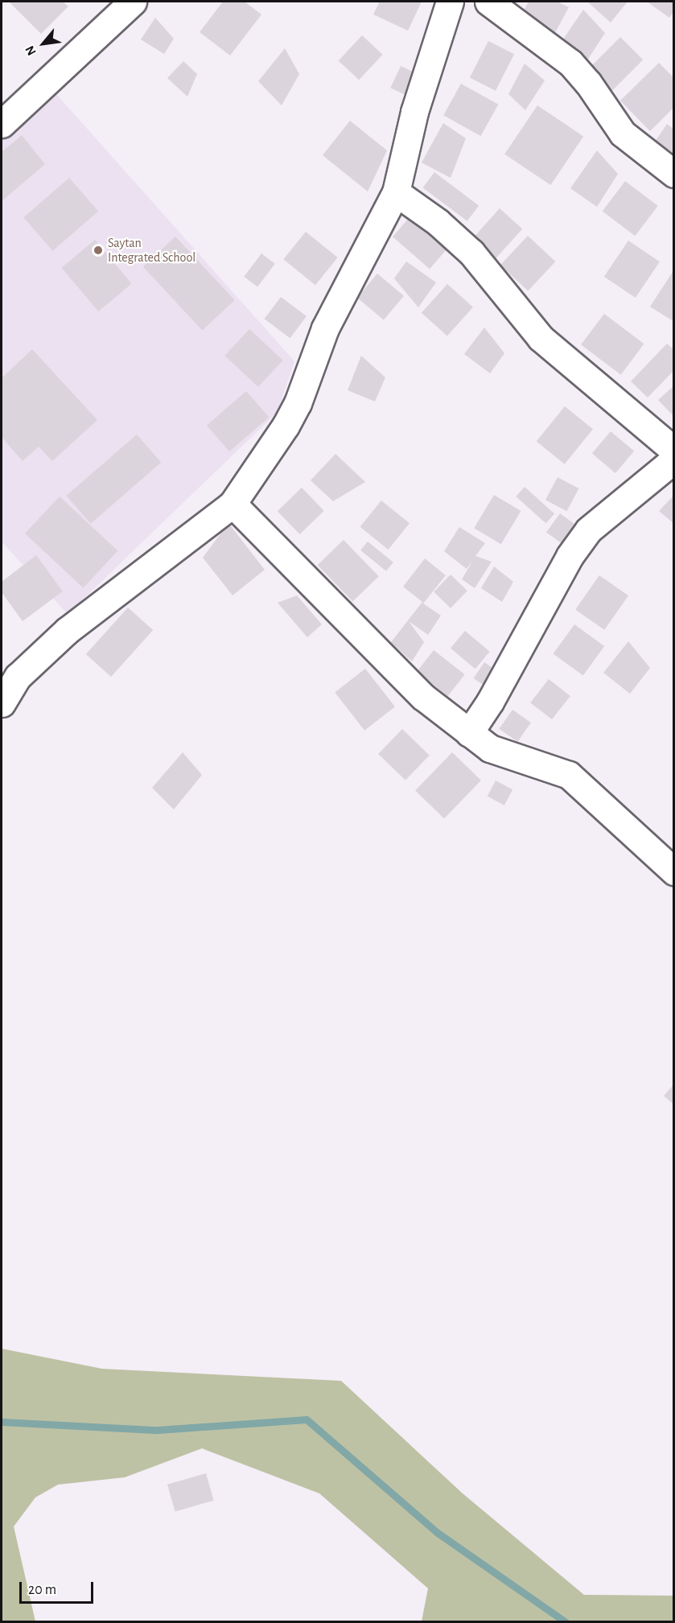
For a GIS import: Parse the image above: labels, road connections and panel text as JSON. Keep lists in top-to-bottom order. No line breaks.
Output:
{"places":["Saytan Integrated School"],"scale_bar":"20 m","north":"bottom left"}
